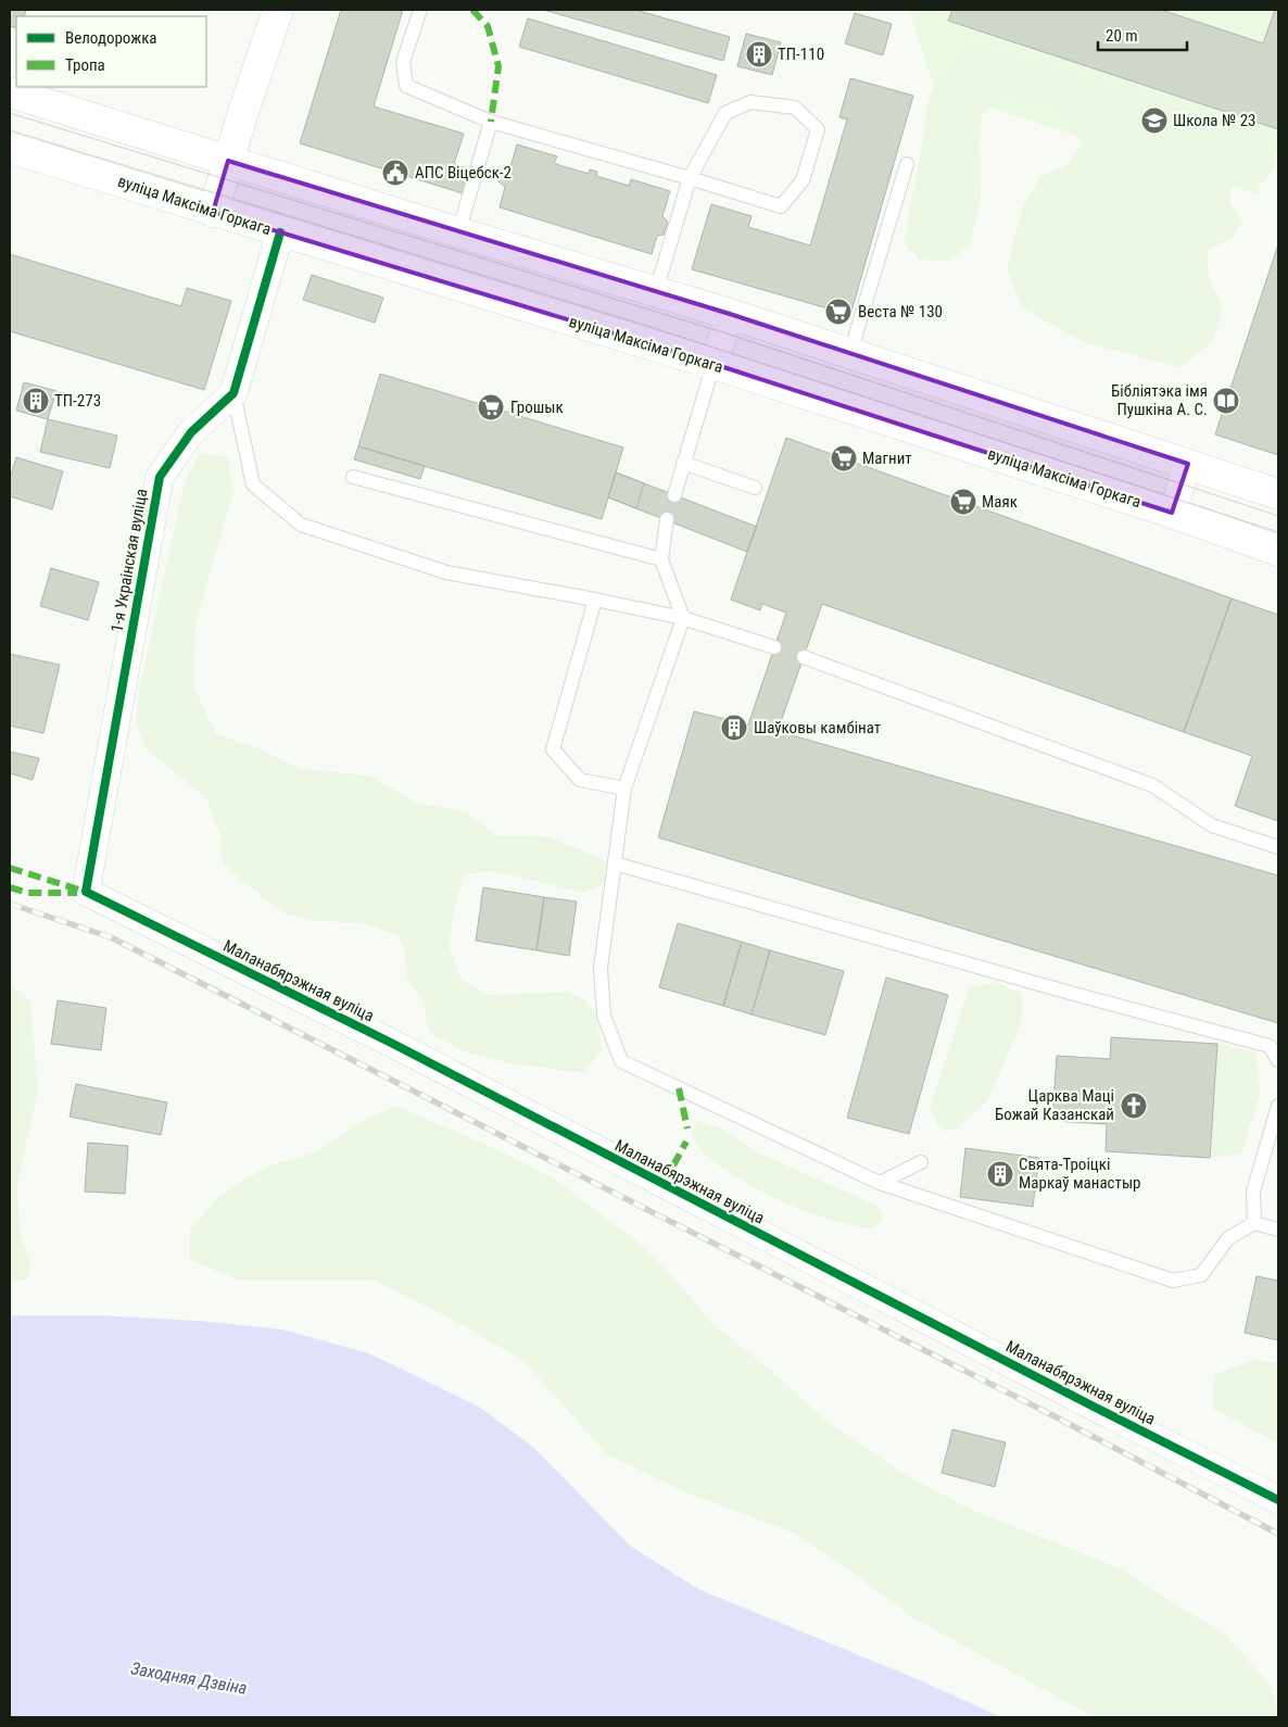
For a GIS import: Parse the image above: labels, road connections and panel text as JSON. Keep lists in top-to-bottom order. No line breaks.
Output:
{"streets":{"main road":["вуліца Максіма Горкага"],"street":["1-я Украінская вуліца","Маланабярэжная вуліца"]},"crossings":[["1-я Украінская вуліца","Маланабярэжная вуліца"]],"water":["Заходняя Дзвіна"],"places":{"building":["ТП-110","ТП-273","Шаўковы камбінат","Свята-Троіцкі Маркаў манастыр"],"school or university":["Школа № 23"],"public building":["АПС Віцебск-2"],"supermarket":["Веста № 130","Грошык","Магнит","Маяк"],"library":["Бібліятэка імя Пушкіна А. С."],"church":["Царква Маці Божай Казанскай"]},"legend":["Велодорожка","Тропа"],"scale_bar":"20 m"}
